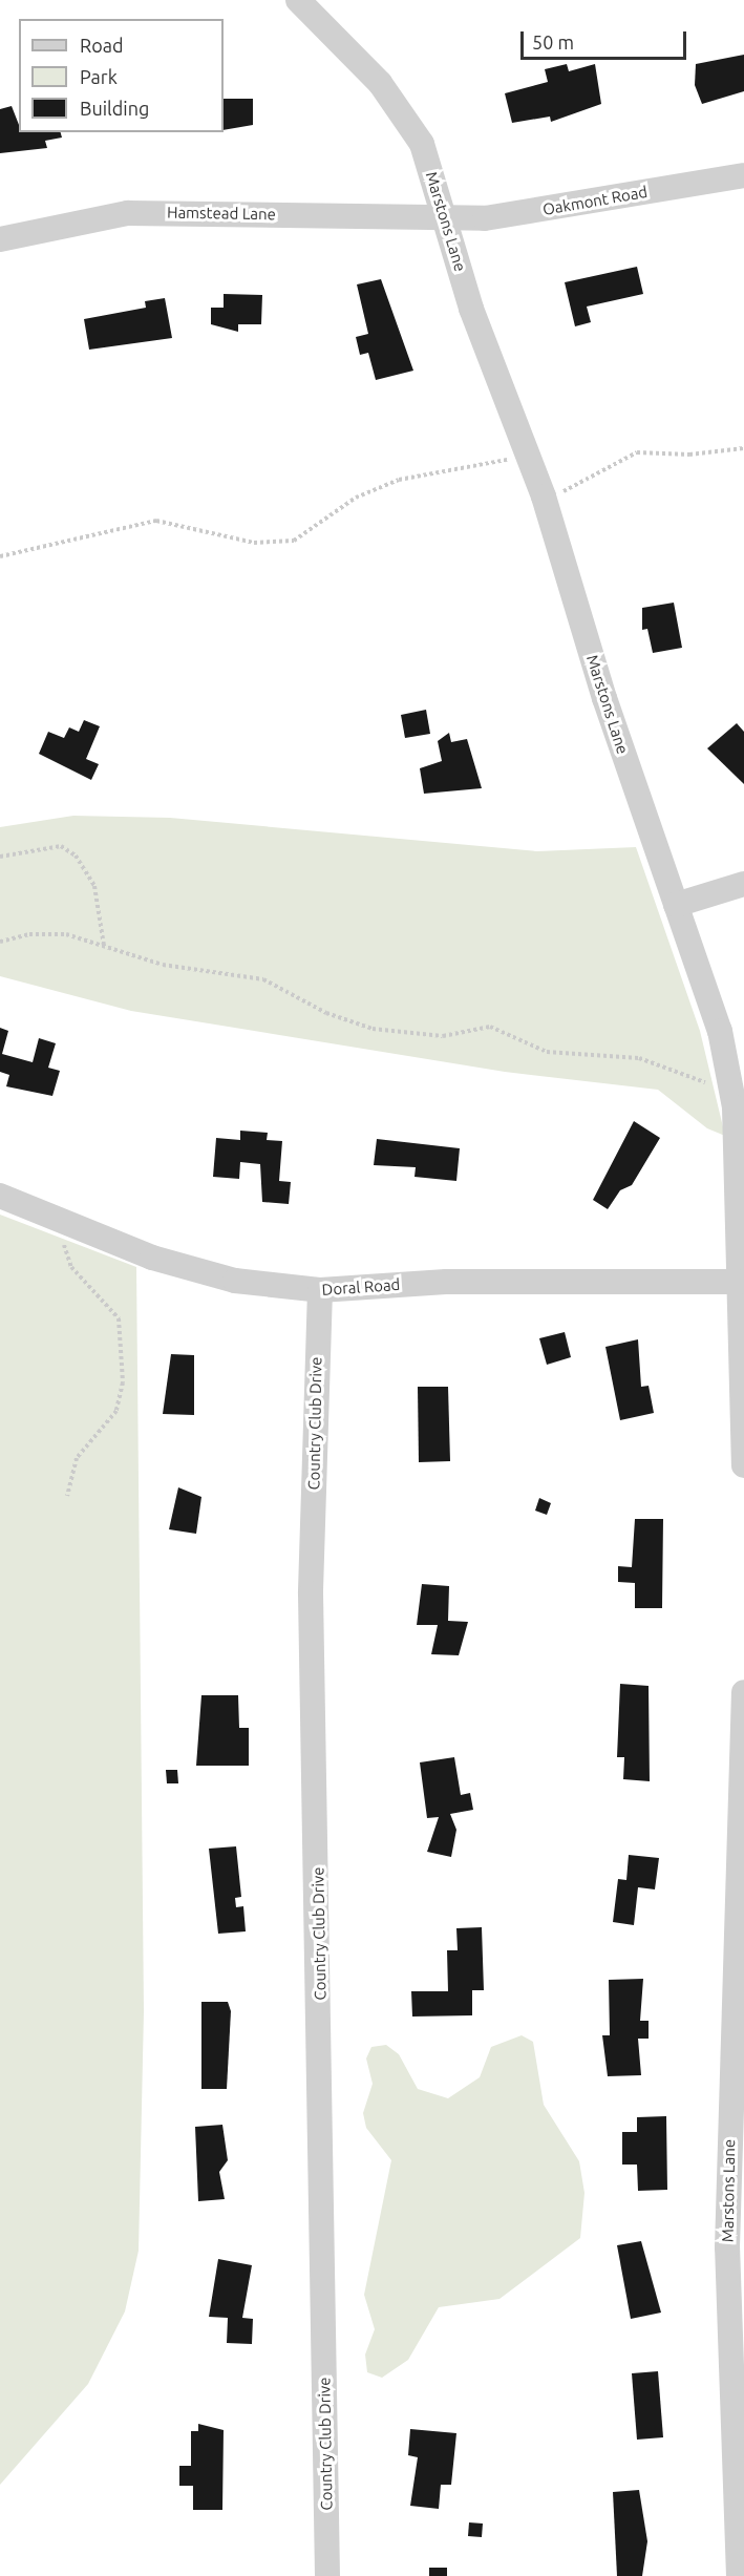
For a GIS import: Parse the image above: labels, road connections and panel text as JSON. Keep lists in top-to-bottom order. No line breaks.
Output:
{"streets":{"street":["Oakmont Road","Hamstead Lane","Marstons Lane","Doral Road","Country Club Drive"]},"crossings":[["Oakmont Road","Hamstead Lane"],["Oakmont Road","Marstons Lane"],["Hamstead Lane","Marstons Lane"],["Marstons Lane","Doral Road"],["Doral Road","Country Club Drive"]],"legend":["Road","Park","Building"],"scale_bar":"50 m"}
